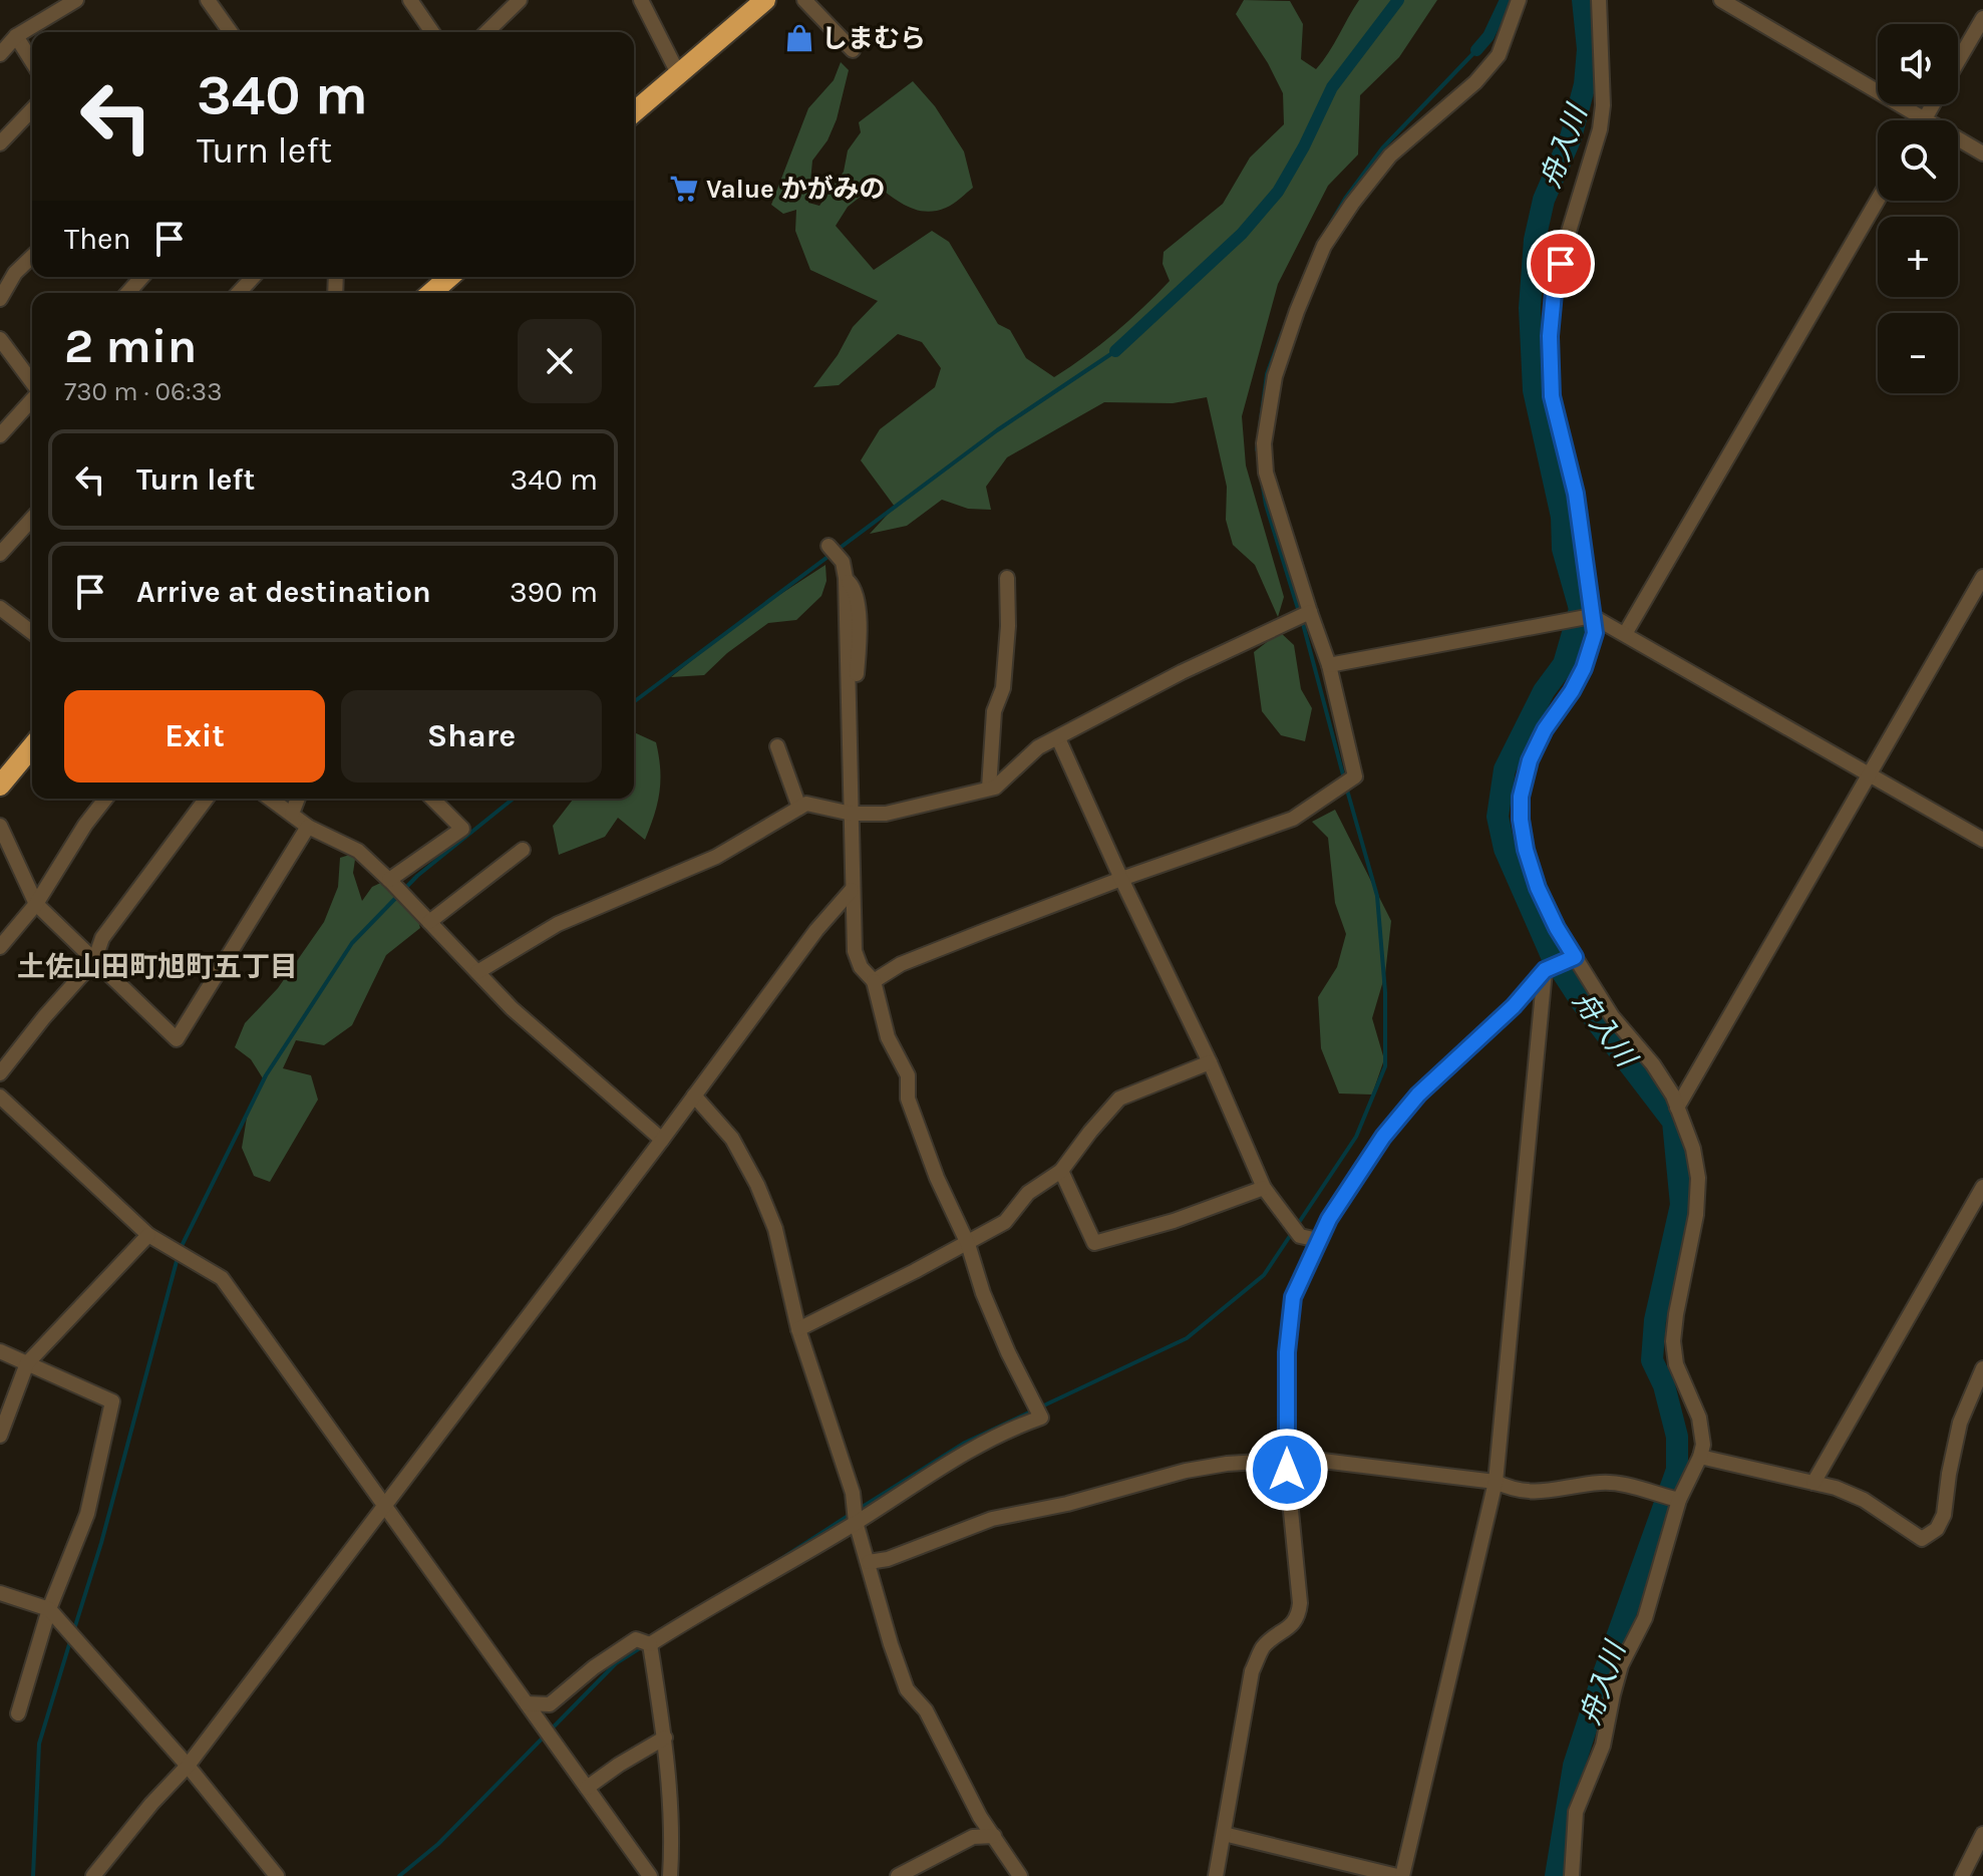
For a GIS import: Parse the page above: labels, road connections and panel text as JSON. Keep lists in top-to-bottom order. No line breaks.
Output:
{"districts":["土佐山田町旭町五丁目"],"water":["舟入川"],"places":{"shop":["しまむら"],"supermarket":["Value かがみの"]},"page":{"map_buttons":["+","−"],"turn":["340 m","Turn left"],"then":"Then","heading":["2 min","730 m · 06:33"],"list":[{"name":"Turn left","value":"340 m"},{"name":"Arrive at destination","value":"390 m"}],"buttons":["Exit","Share"]}}
